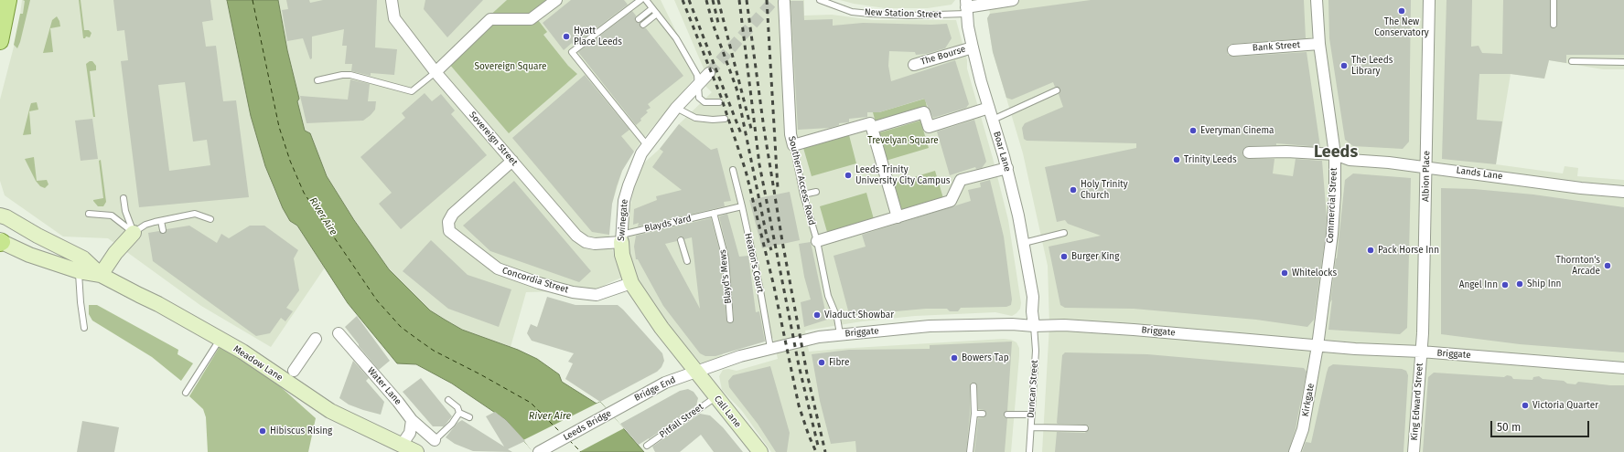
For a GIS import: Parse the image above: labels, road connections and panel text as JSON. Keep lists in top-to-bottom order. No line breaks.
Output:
{"streets":{"street":["Bank Street","The Bourse","Sovereign Street","Boar Lane","Lands Lane","Albion Place","Southern Access Road","Commercial Street","Swinegate","Concordia Street","Briggate","Meadow Lane","Water Lane","Bridge End","Kirkgate","King Edward Street","Call Lane","Leeds Bridge"],"lane":["New Station Street","Blayds Yard","Heaton's Court","Blayd's Mews","Duncan Street","Pitfall Street"]},"crossings":[["New Station Street","Boar Lane"],["Bank Street","Commercial Street"],["The Bourse","Boar Lane"],["Sovereign Street","Swinegate"],["Sovereign Street","Blayds Yard"],["Sovereign Street","Concordia Street"],["Boar Lane","Briggate"],["Boar Lane","Duncan Street"],["Lands Lane","Albion Place"],["Lands Lane","Commercial Street"],["Albion Place","Briggate"],["Albion Place","King Edward Street"],["Southern Access Road","Briggate"],["Commercial Street","Briggate"],["Commercial Street","Kirkgate"],["Swinegate","Blayds Yard"],["Swinegate","Concordia Street"],["Swinegate","Briggate"],["Swinegate","Bridge End"],["Swinegate","Call Lane"],["Blayds Yard","Blayd's Mews"],["Heaton's Court","Briggate"],["Briggate","Bridge End"],["Briggate","Duncan Street"],["Briggate","Kirkgate"],["Briggate","King Edward Street"],["Briggate","Call Lane"],["Bridge End","Call Lane"],["Bridge End","Leeds Bridge"],["Call Lane","Pitfall Street"]],"districts":["Leeds"],"water":["River Aire"],"parks":["Sovereign Square","Trevelyan Square"],"places":["The New Conservatory","Hyatt Place Leeds","The Leeds Library","Everyman Cinema","Trinity Leeds","Leeds Trinity University City Campus","Holy Trinity Church","Pack Horse Inn","Burger King","Thornton's Arcade","Whitelocks","Ship Inn","Angel Inn","Viaduct Showbar","Bowers Tap","Fibre","Victoria Quarter","Hibiscus Rising"],"scale_bar":"50 m"}
